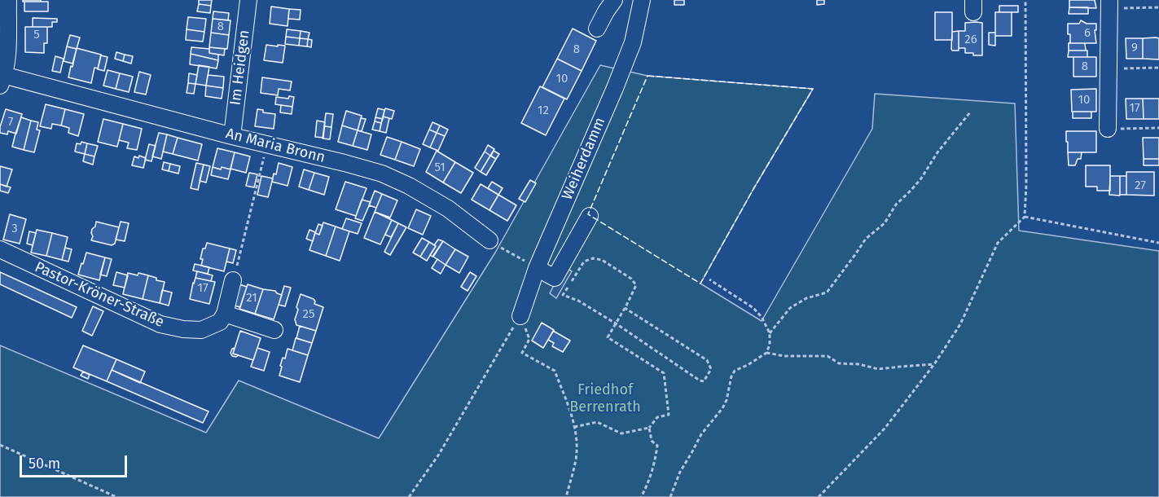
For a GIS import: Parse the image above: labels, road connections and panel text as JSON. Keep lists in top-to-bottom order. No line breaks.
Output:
{"streets":{"street":["Im Heidgen","An Maria Bronn","Weiherdamm","Pastor-Kröner-Straße"]},"crossings":[["Im Heidgen","An Maria Bronn"]],"parks":["Friedhof Berrenrath"],"house_numbers":["8","6","5","26","9","8","8","10","10","17","12","7","51","27","3","17","21","25"],"scale_bar":"50 m"}
